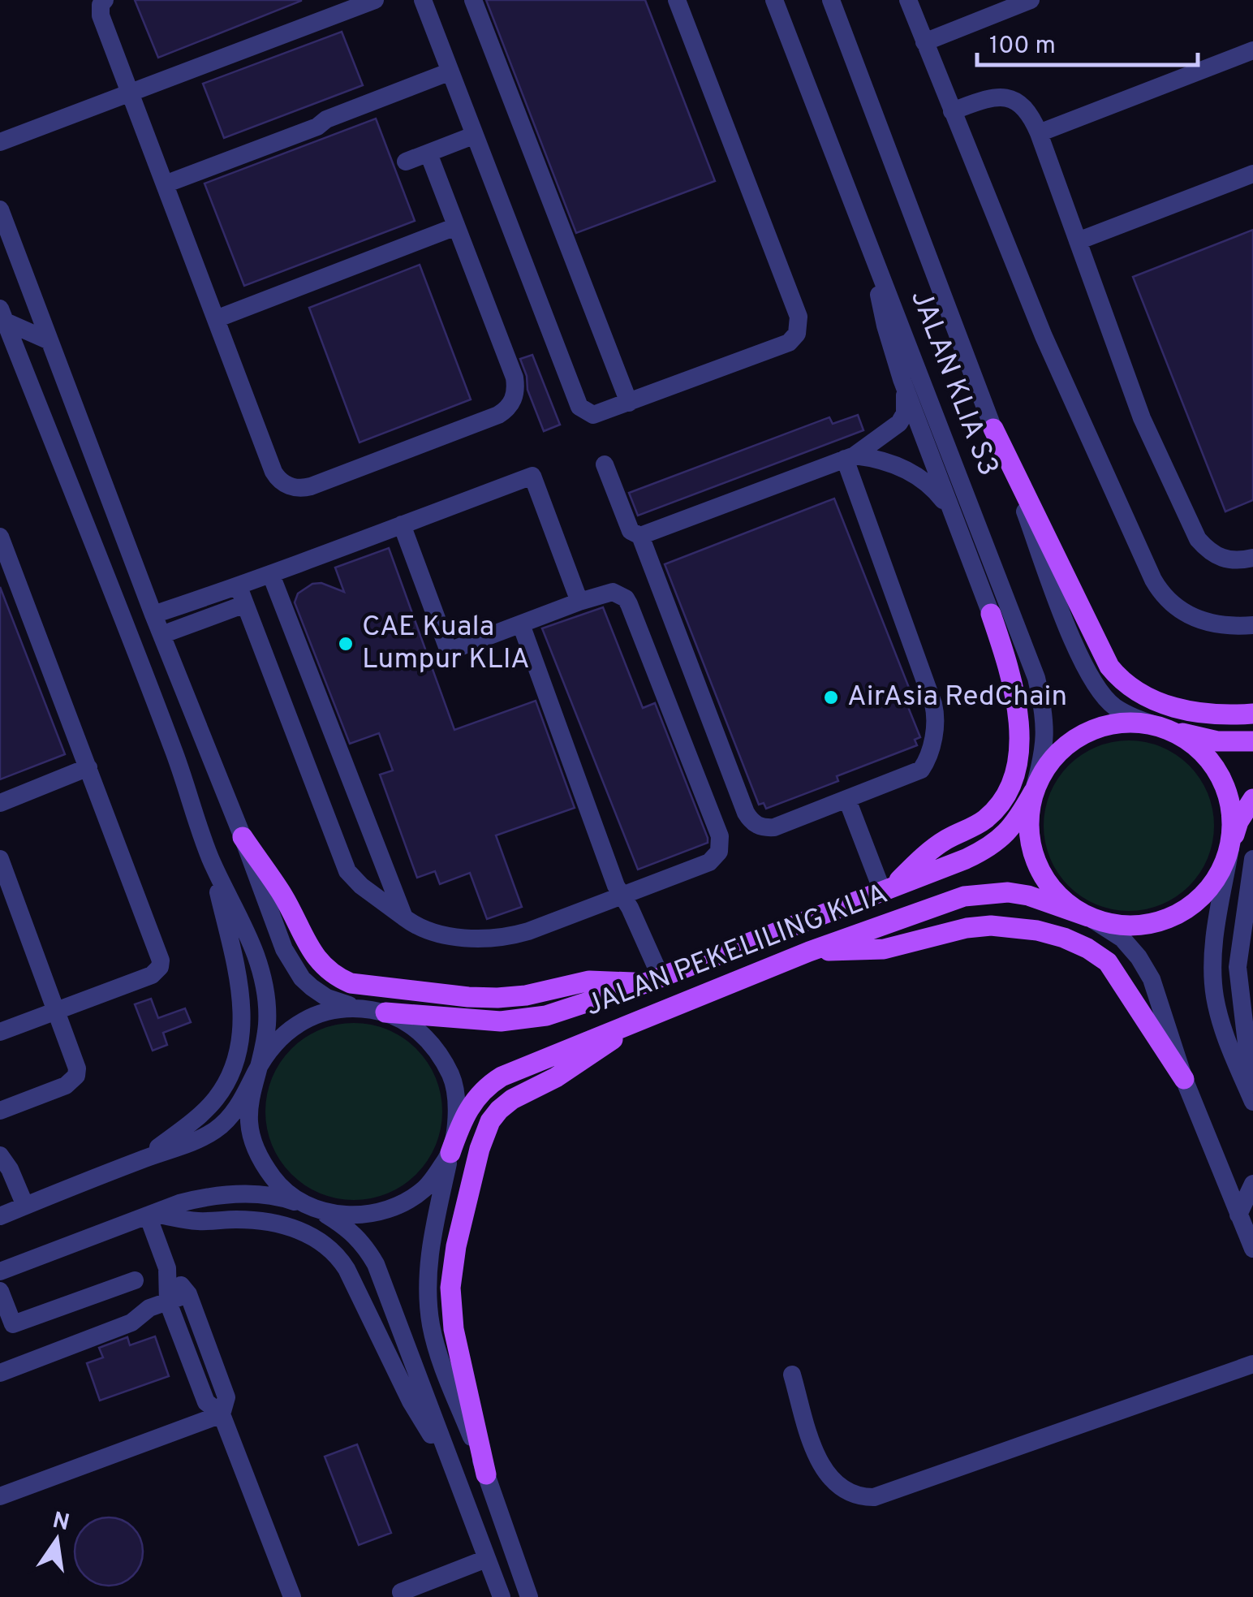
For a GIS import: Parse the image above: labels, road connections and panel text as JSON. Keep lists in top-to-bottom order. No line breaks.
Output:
{"streets":{"main road":["JALAN PEKELILING KLIA"],"street":["JALAN KLIA S3"]},"crossings":[["JALAN KLIA S3","JALAN PEKELILING KLIA"]],"places":["CAE Kuala Lumpur KLIA","AirAsia RedChain"],"scale_bar":"100 m","north":"top"}
